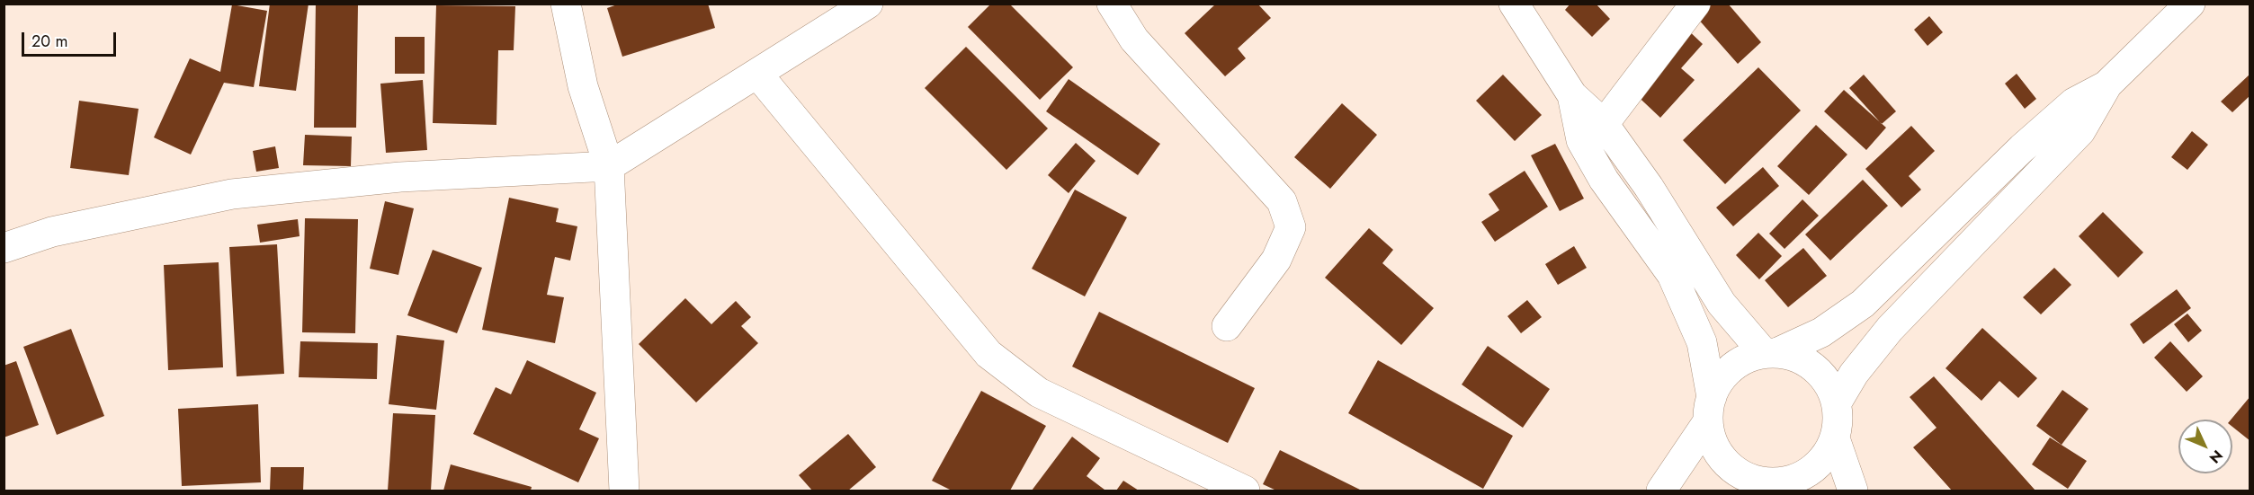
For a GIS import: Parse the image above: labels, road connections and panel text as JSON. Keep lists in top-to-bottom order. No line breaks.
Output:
{"scale_bar":"20 m","north":"bottom right"}
